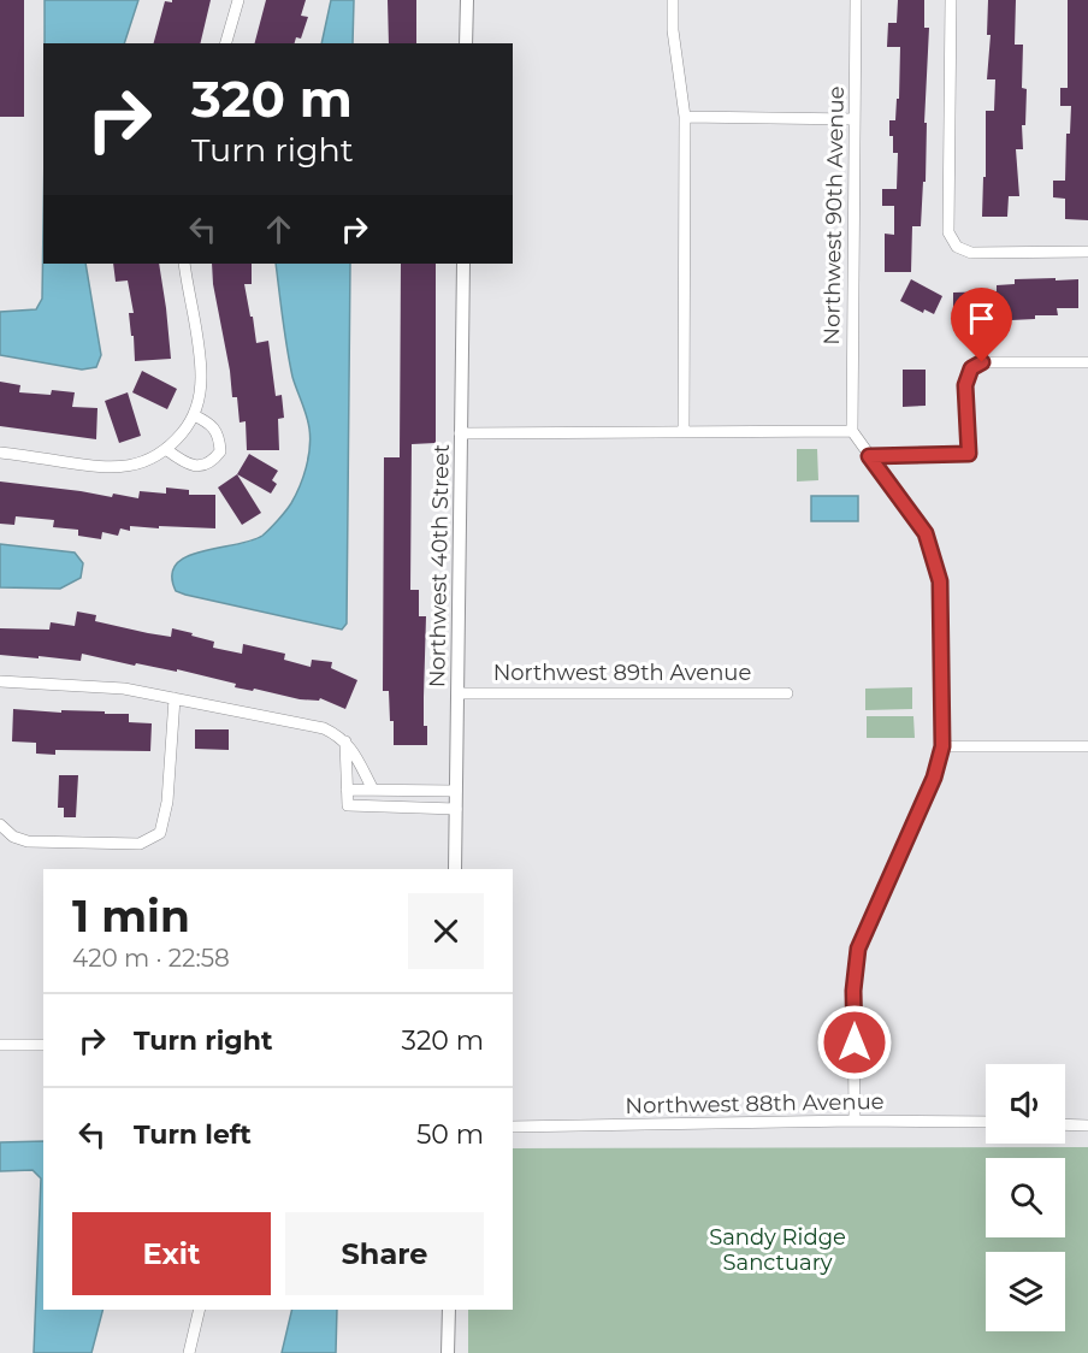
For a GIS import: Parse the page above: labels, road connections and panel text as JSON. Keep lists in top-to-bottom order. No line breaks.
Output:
{"streets":{"street":["Northwest 90th Avenue","Northwest 40th Street","Northwest 89th Avenue","Northwest 88th Avenue"]},"crossings":[["Northwest 40th Street","Northwest 89th Avenue"]],"parks":["Sandy Ridge Sanctuary"],"page":{"turn":["320 m","Turn right"],"heading":["1 min","420 m · 22:58"],"list":[{"name":"Turn right","value":"320 m"},{"name":"Turn left","value":"50 m"}],"buttons":["Exit","Share"]}}
